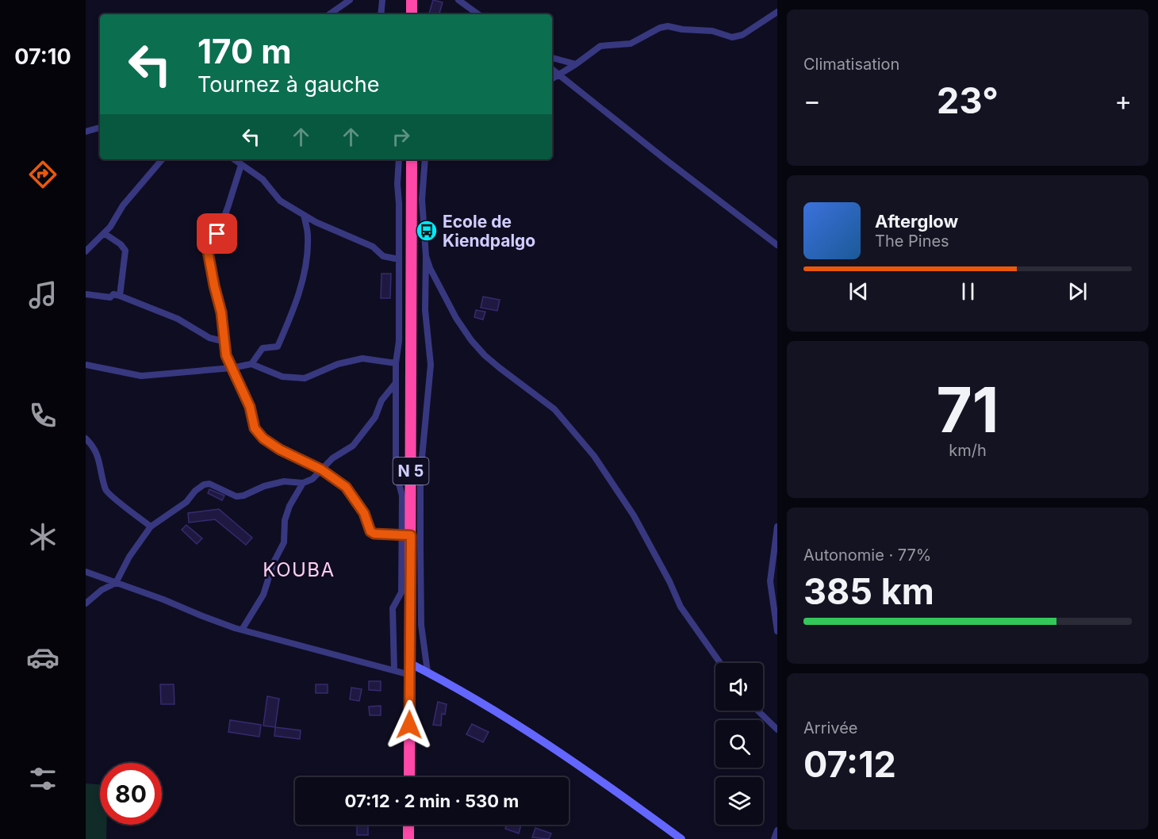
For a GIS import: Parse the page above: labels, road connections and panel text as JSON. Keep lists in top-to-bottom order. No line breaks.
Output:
{"streets":{"highway":["N 5"]},"districts":["KOUBA"],"places":{"bus stop":["Ecole de Kiendpalgo"]},"page":{"tabs":"07:10","tile":["Climatisation",["71","km/h"],["Autonomie · 77%","385 km"],["Arrivée","07:12"]],"turn":["170 m","Tournez à gauche"],"heat":["−","23°","+"],"song":["Afterglow","The Pines"],"limit":"80","trip":"07:12 · 2 min · 530 m"}}
